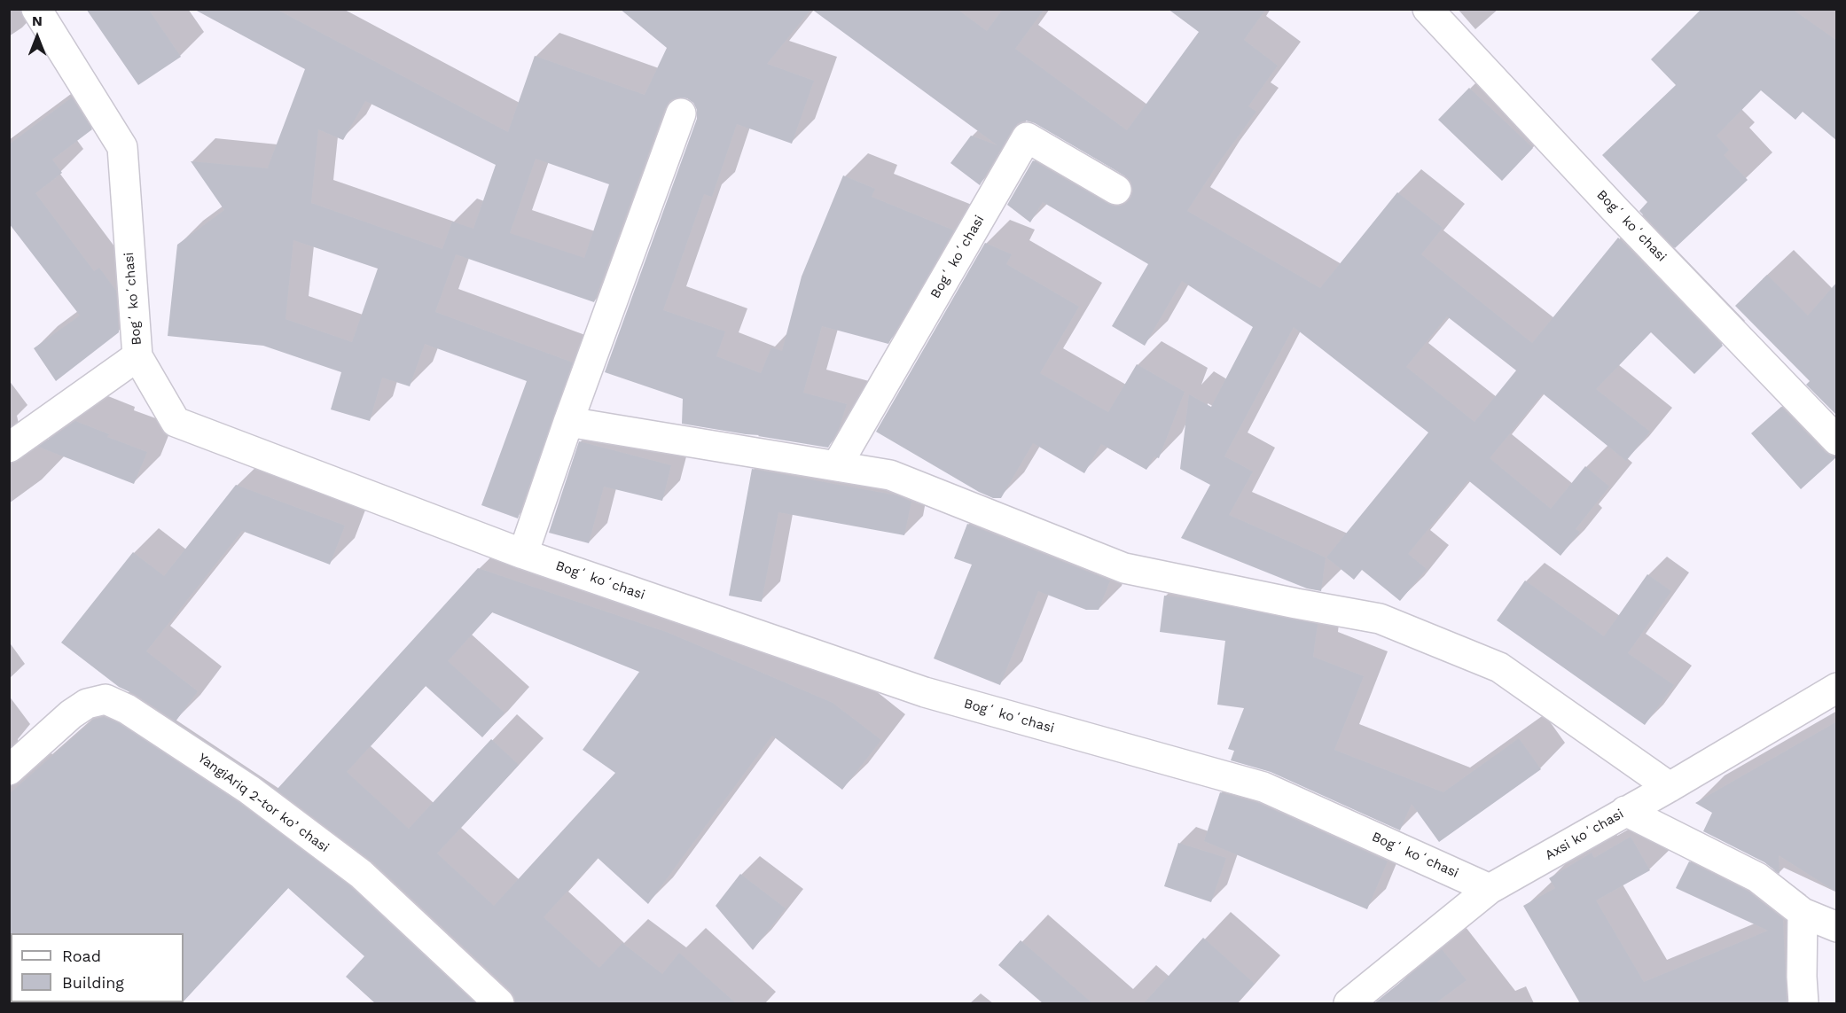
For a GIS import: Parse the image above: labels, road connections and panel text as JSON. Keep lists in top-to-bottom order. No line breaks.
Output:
{"streets":{"street":["Bogʻ koʻchasi","YangiАriq 2-tor koʼchasi","Axsi koʻchasi"]},"crossings":[["Bogʻ koʻchasi","Axsi koʻchasi"]],"legend":["Road","Building"],"north":"top"}
